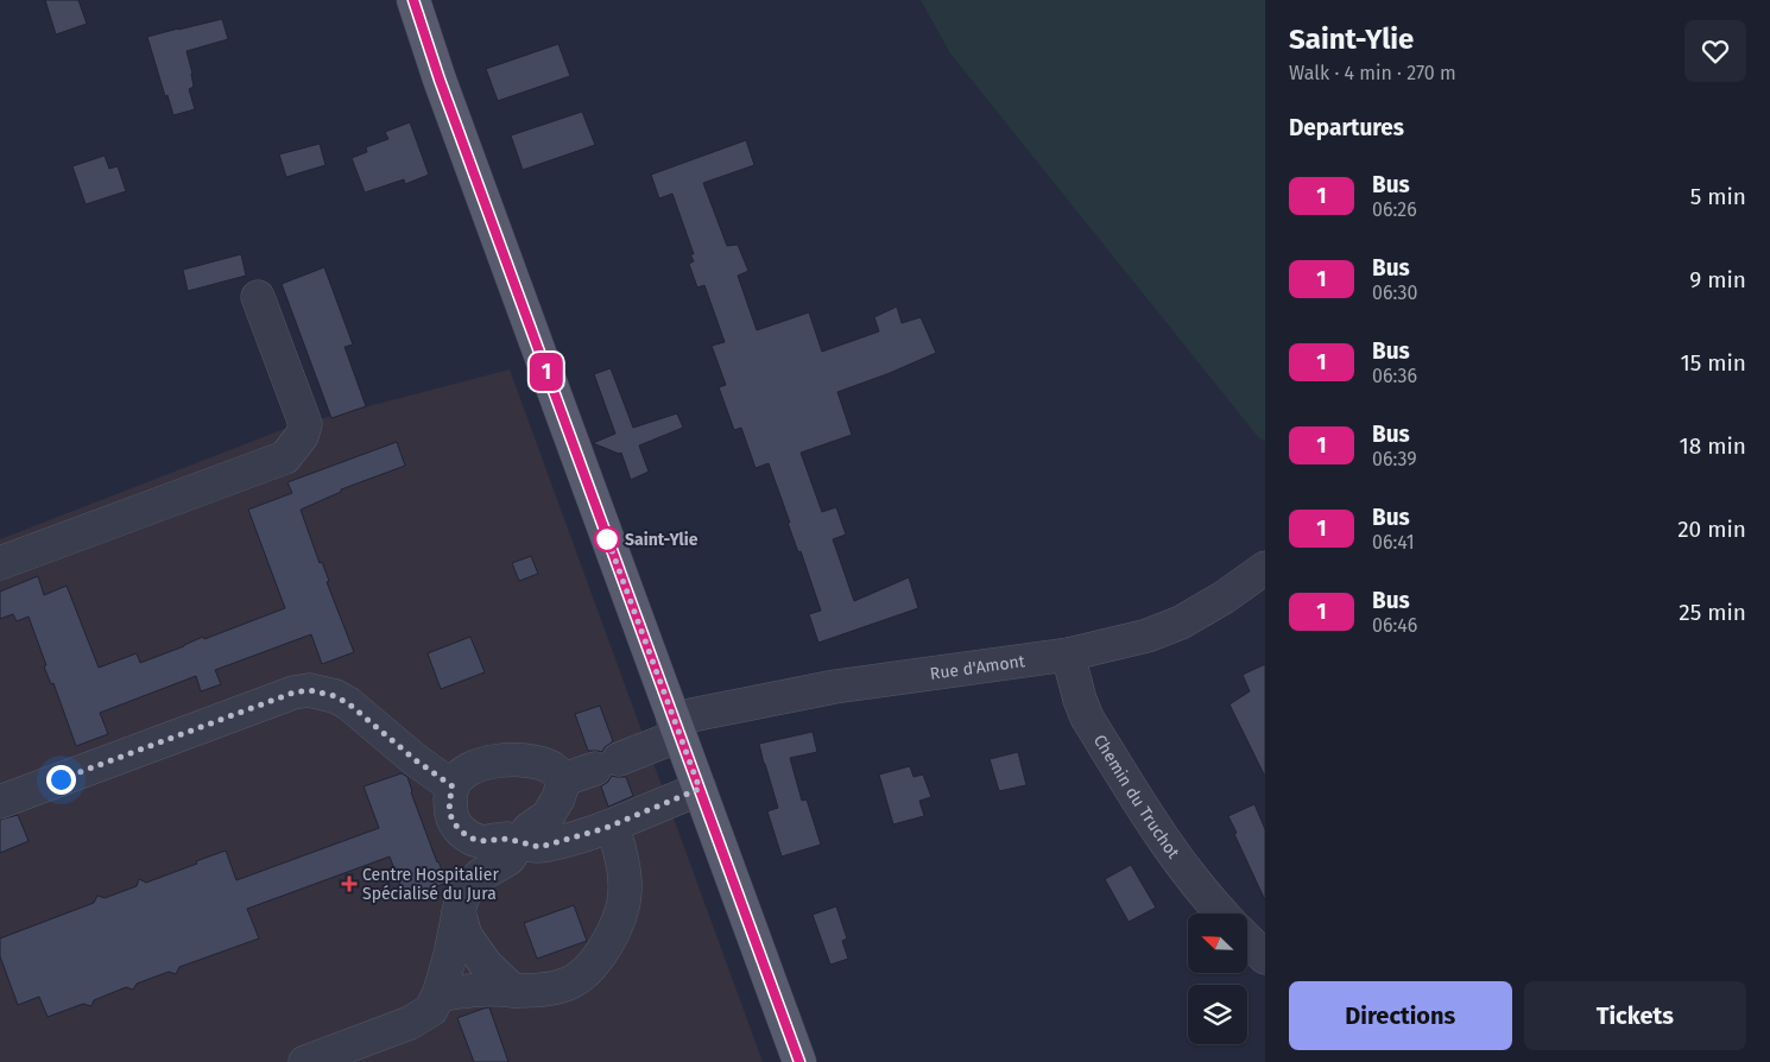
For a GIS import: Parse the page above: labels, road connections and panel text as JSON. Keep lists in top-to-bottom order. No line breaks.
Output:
{"streets":{"street":["Rue d'Amont","Chemin du Truchot"]},"crossings":[["Rue d'Amont","Chemin du Truchot"]],"places":{"other":["Saint-Ylie"],"health":["Centre Hospitalier Spécialisé du Jura"]},"lines":["bus line 1"],"north":"top left","page":{"on_map":"1","heading":[["Saint-Ylie","Walk · 4 min · 270 m"],"Departures"],"list":[{"mark":"1","name":"Bus","note":"06:26","value":"5 min"},{"mark":"1","name":"Bus","note":"06:30","value":"9 min"},{"mark":"1","name":"Bus","note":"06:36","value":"15 min"},{"mark":"1","name":"Bus","note":"06:39","value":"18 min"},{"mark":"1","name":"Bus","note":"06:41","value":"20 min"},{"mark":"1","name":"Bus","note":"06:46","value":"25 min"}],"buttons":["Directions","Tickets"]}}
